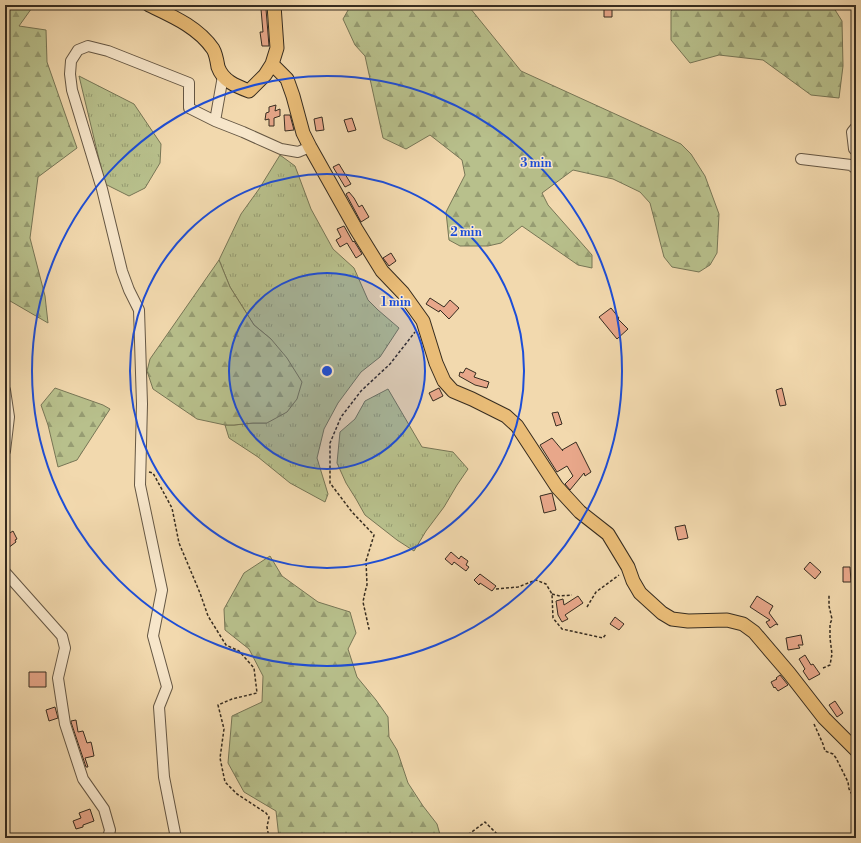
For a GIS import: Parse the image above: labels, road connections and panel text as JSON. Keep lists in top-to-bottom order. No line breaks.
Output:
{"rings":["3 min","2 min","1 min"]}
